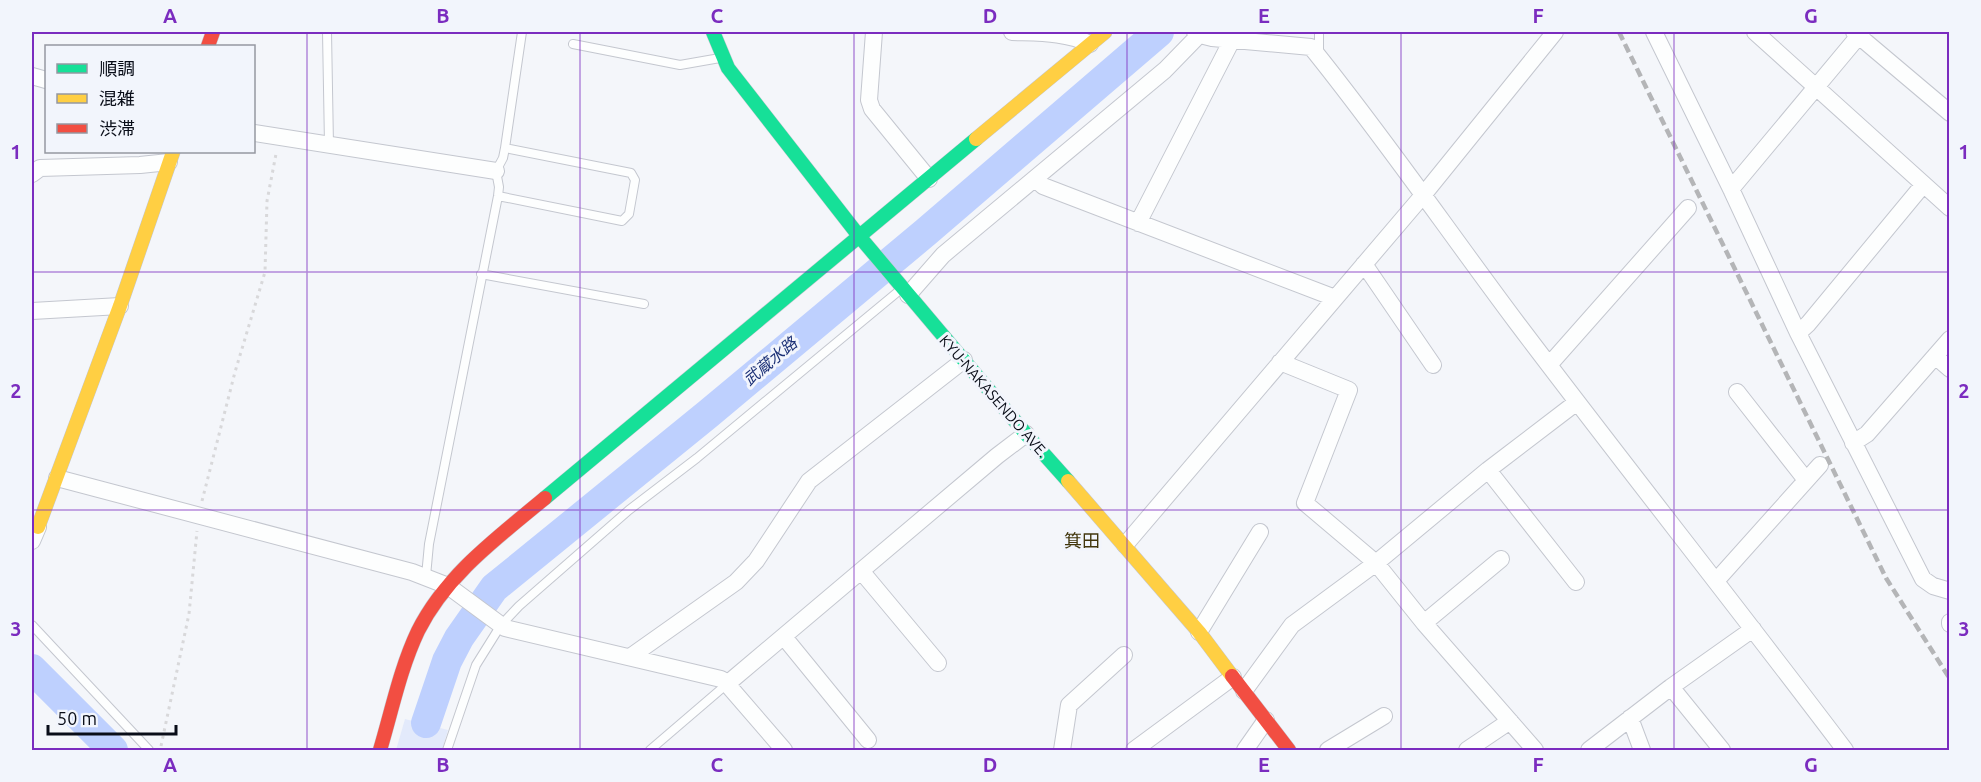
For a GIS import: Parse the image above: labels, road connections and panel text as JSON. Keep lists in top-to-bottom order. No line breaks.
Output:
{"streets":{"street":["KYU-NAKASENDO AVE."]},"districts":["箕田"],"water":["武蔵水路"],"legend":["順調","混雑","渋滞"],"scale_bar":"50 m","grid":{"columns":["A","B","C","D","E","F","G"],"rows":["1","2","3"]}}
